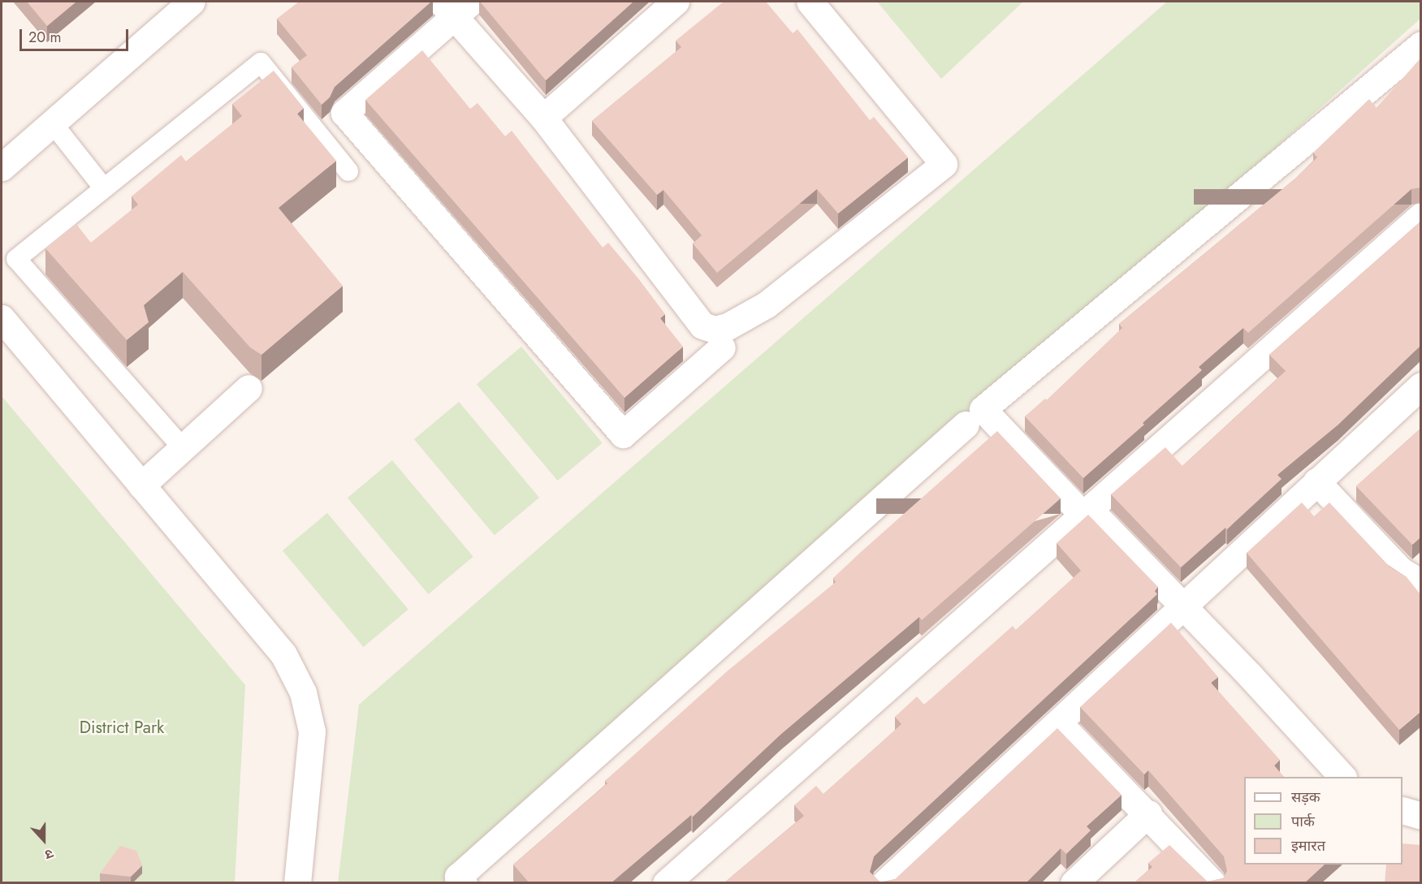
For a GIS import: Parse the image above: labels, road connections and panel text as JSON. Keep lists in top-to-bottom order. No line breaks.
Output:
{"parks":["District Park"],"legend":["सड़क","पार्क","इमारत"],"scale_bar":"20 m","north":"bottom"}
